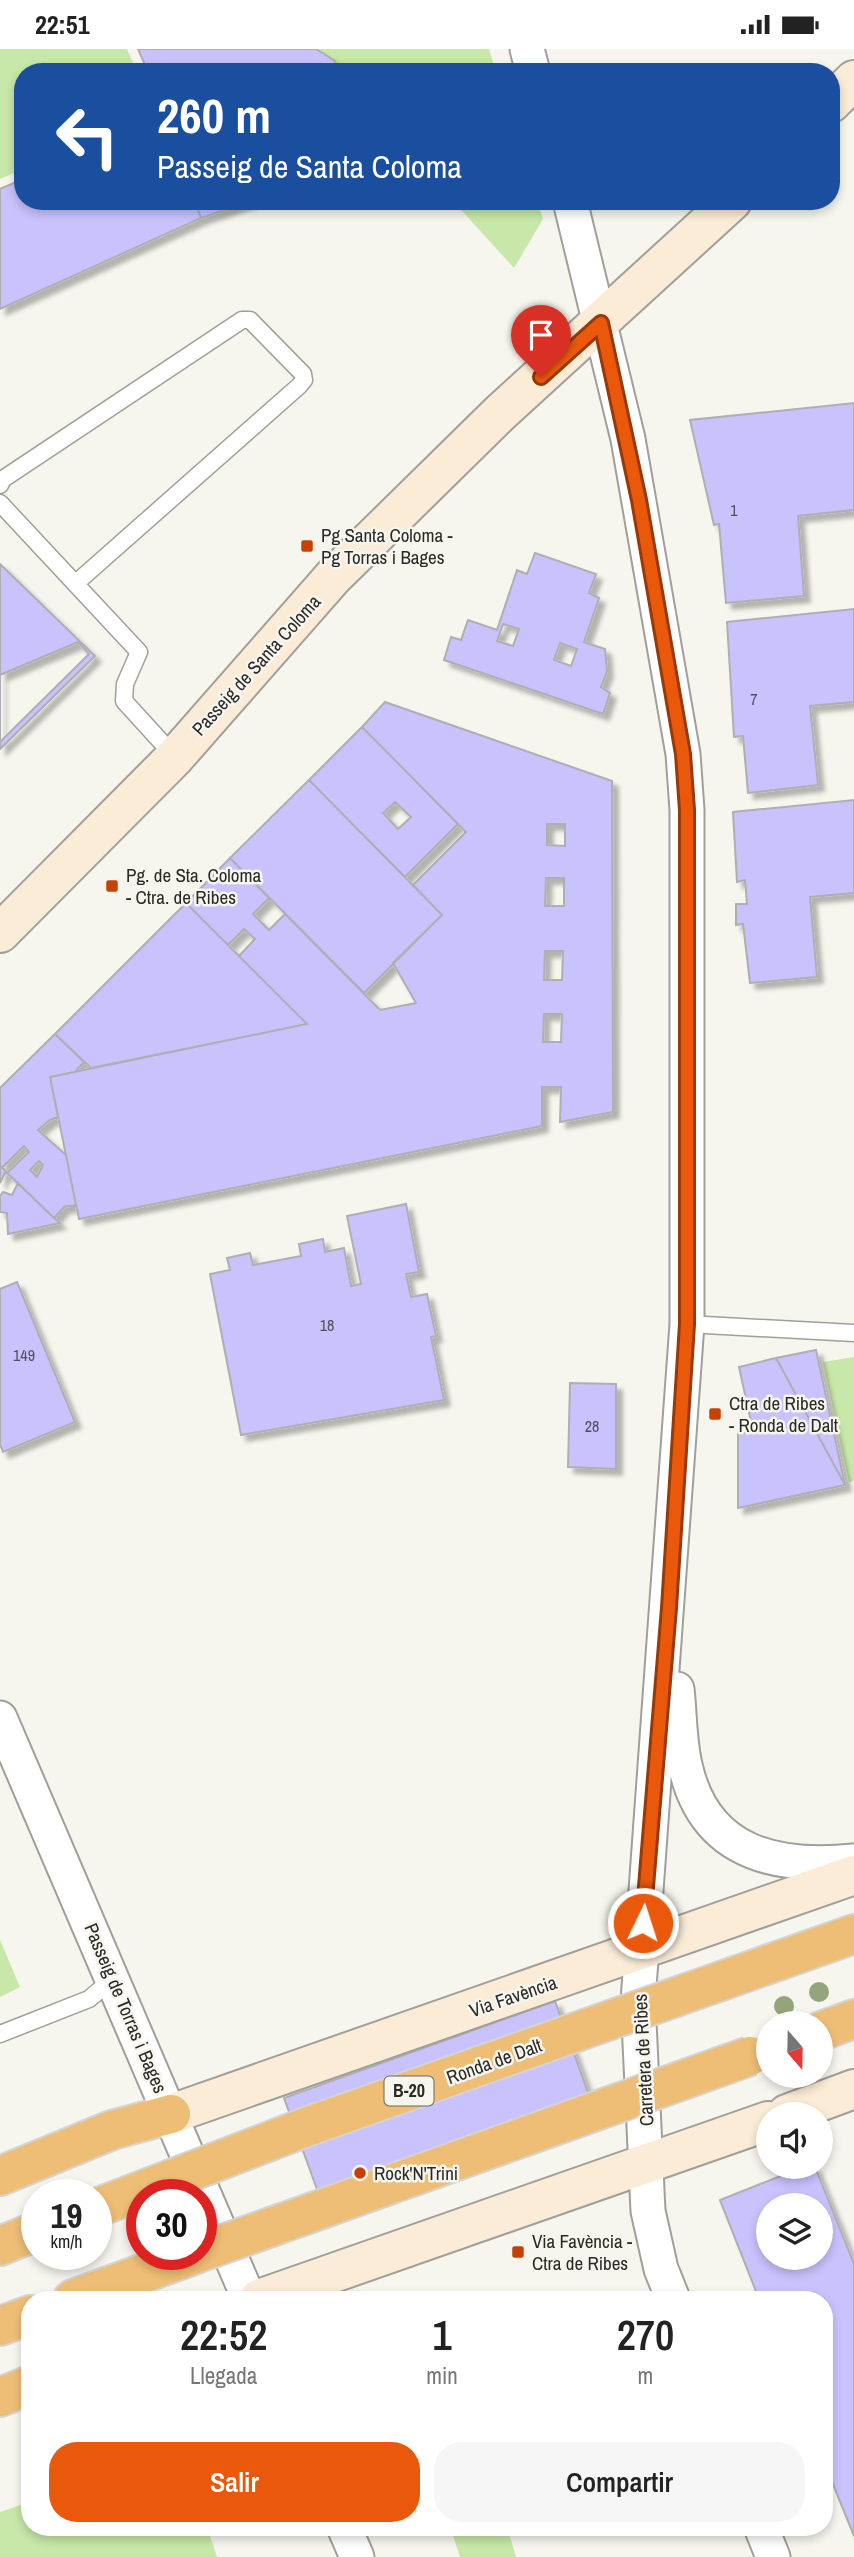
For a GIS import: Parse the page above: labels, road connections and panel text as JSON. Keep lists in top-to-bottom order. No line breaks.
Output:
{"streets":{"highway":["Ronda de Dalt","B-20"],"street":["Passeig de Santa Coloma","Via Favència","Passeig de Torras i Bages","Carretera de Ribes"]},"crossings":[["Passeig de Santa Coloma","Carretera de Ribes"],["Via Favència","Passeig de Torras i Bages"],["Via Favència","Carretera de Ribes"]],"places":{"transit":["Pg Santa Coloma - Pg Torras i Bages","Pg. de Sta. Coloma - Ctra. de Ribes","Ctra de Ribes - Ronda de Dalt","Via Favència - Ctra de Ribes"],"other":["Rock'N'Trini"]},"house_numbers":["1","7","18","149","28"],"north":"bottom","page":{"status":"22:51","turn":["260 m","Passeig de Santa Coloma"],"speed":"19 km/h","limit":"30","eta":["22:52","Llegada","1","min","270","m"],"buttons":["Salir","Compartir"]}}
